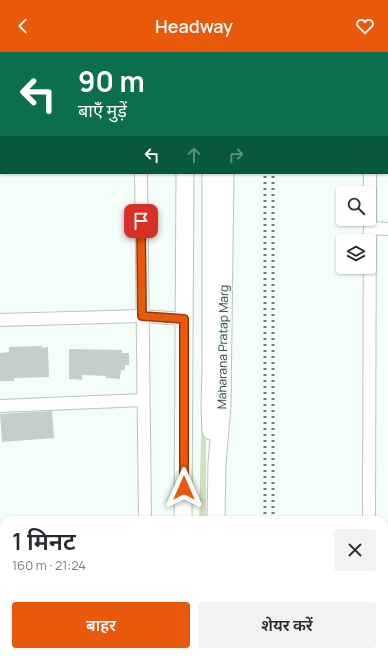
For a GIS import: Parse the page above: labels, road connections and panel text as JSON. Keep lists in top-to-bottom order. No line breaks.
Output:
{"streets":{"main road":["Maharana Pratap Marg"]},"page":{"header":"Headway","turn":["90 m","बाएँ मुड़ें"],"heading":["1 मिनट","160 m · 21:24"],"buttons":["बाहर","शेयर करें"]}}
